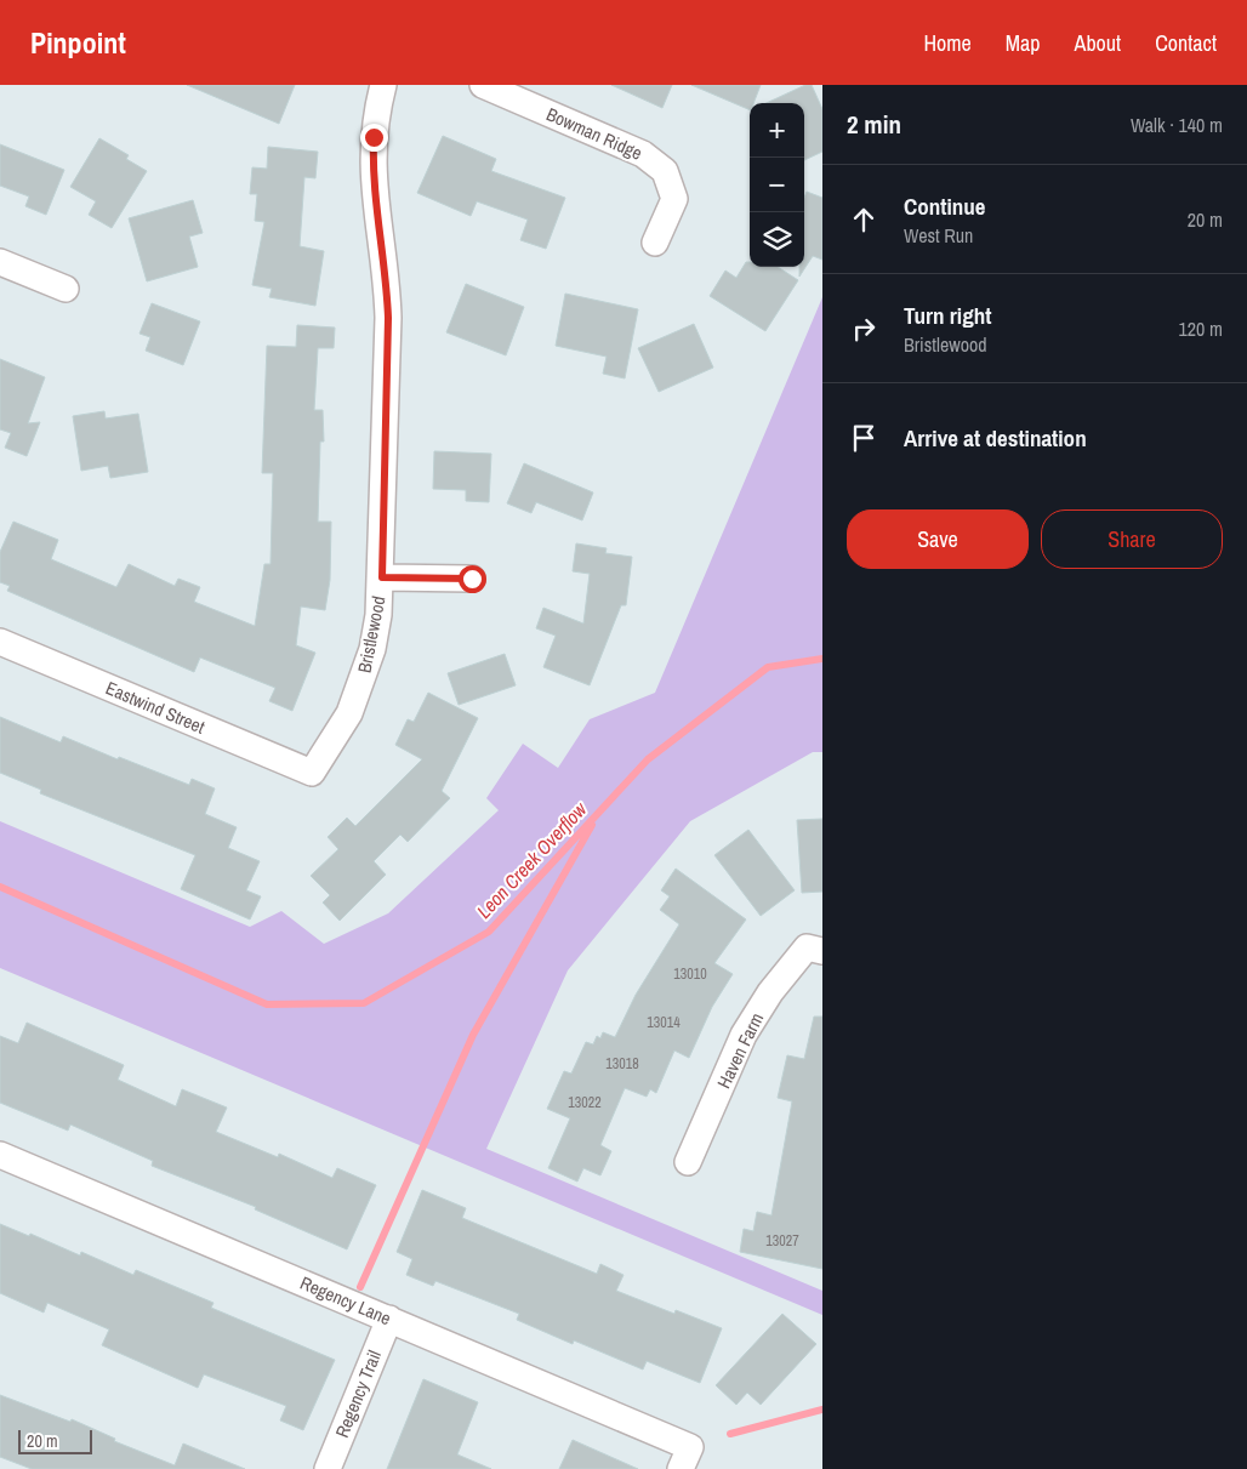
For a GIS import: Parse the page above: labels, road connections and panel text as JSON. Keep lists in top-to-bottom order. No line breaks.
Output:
{"streets":{"street":["Bowman Ridge","Bristlewood","Eastwind Street","Haven Farm","Regency Lane","Regency Trail"]},"crossings":[["Bristlewood","Eastwind Street"],["Regency Lane","Regency Trail"]],"water":["Leon Creek Overflow"],"house_numbers":["13010","13014","13018","13022","13027"],"scale_bar":"20 m","page":{"header":"Pinpoint","nav":["Home","Map","About","Contact"],"heading":["2 min","Walk · 140 m"],"map_buttons":["+","−"],"list":[["Continue","West Run","20 m"],["Turn right","Bristlewood","120 m"],"Arrive at destination"],"buttons":["Save","Share"],"scale":"20 m"}}
